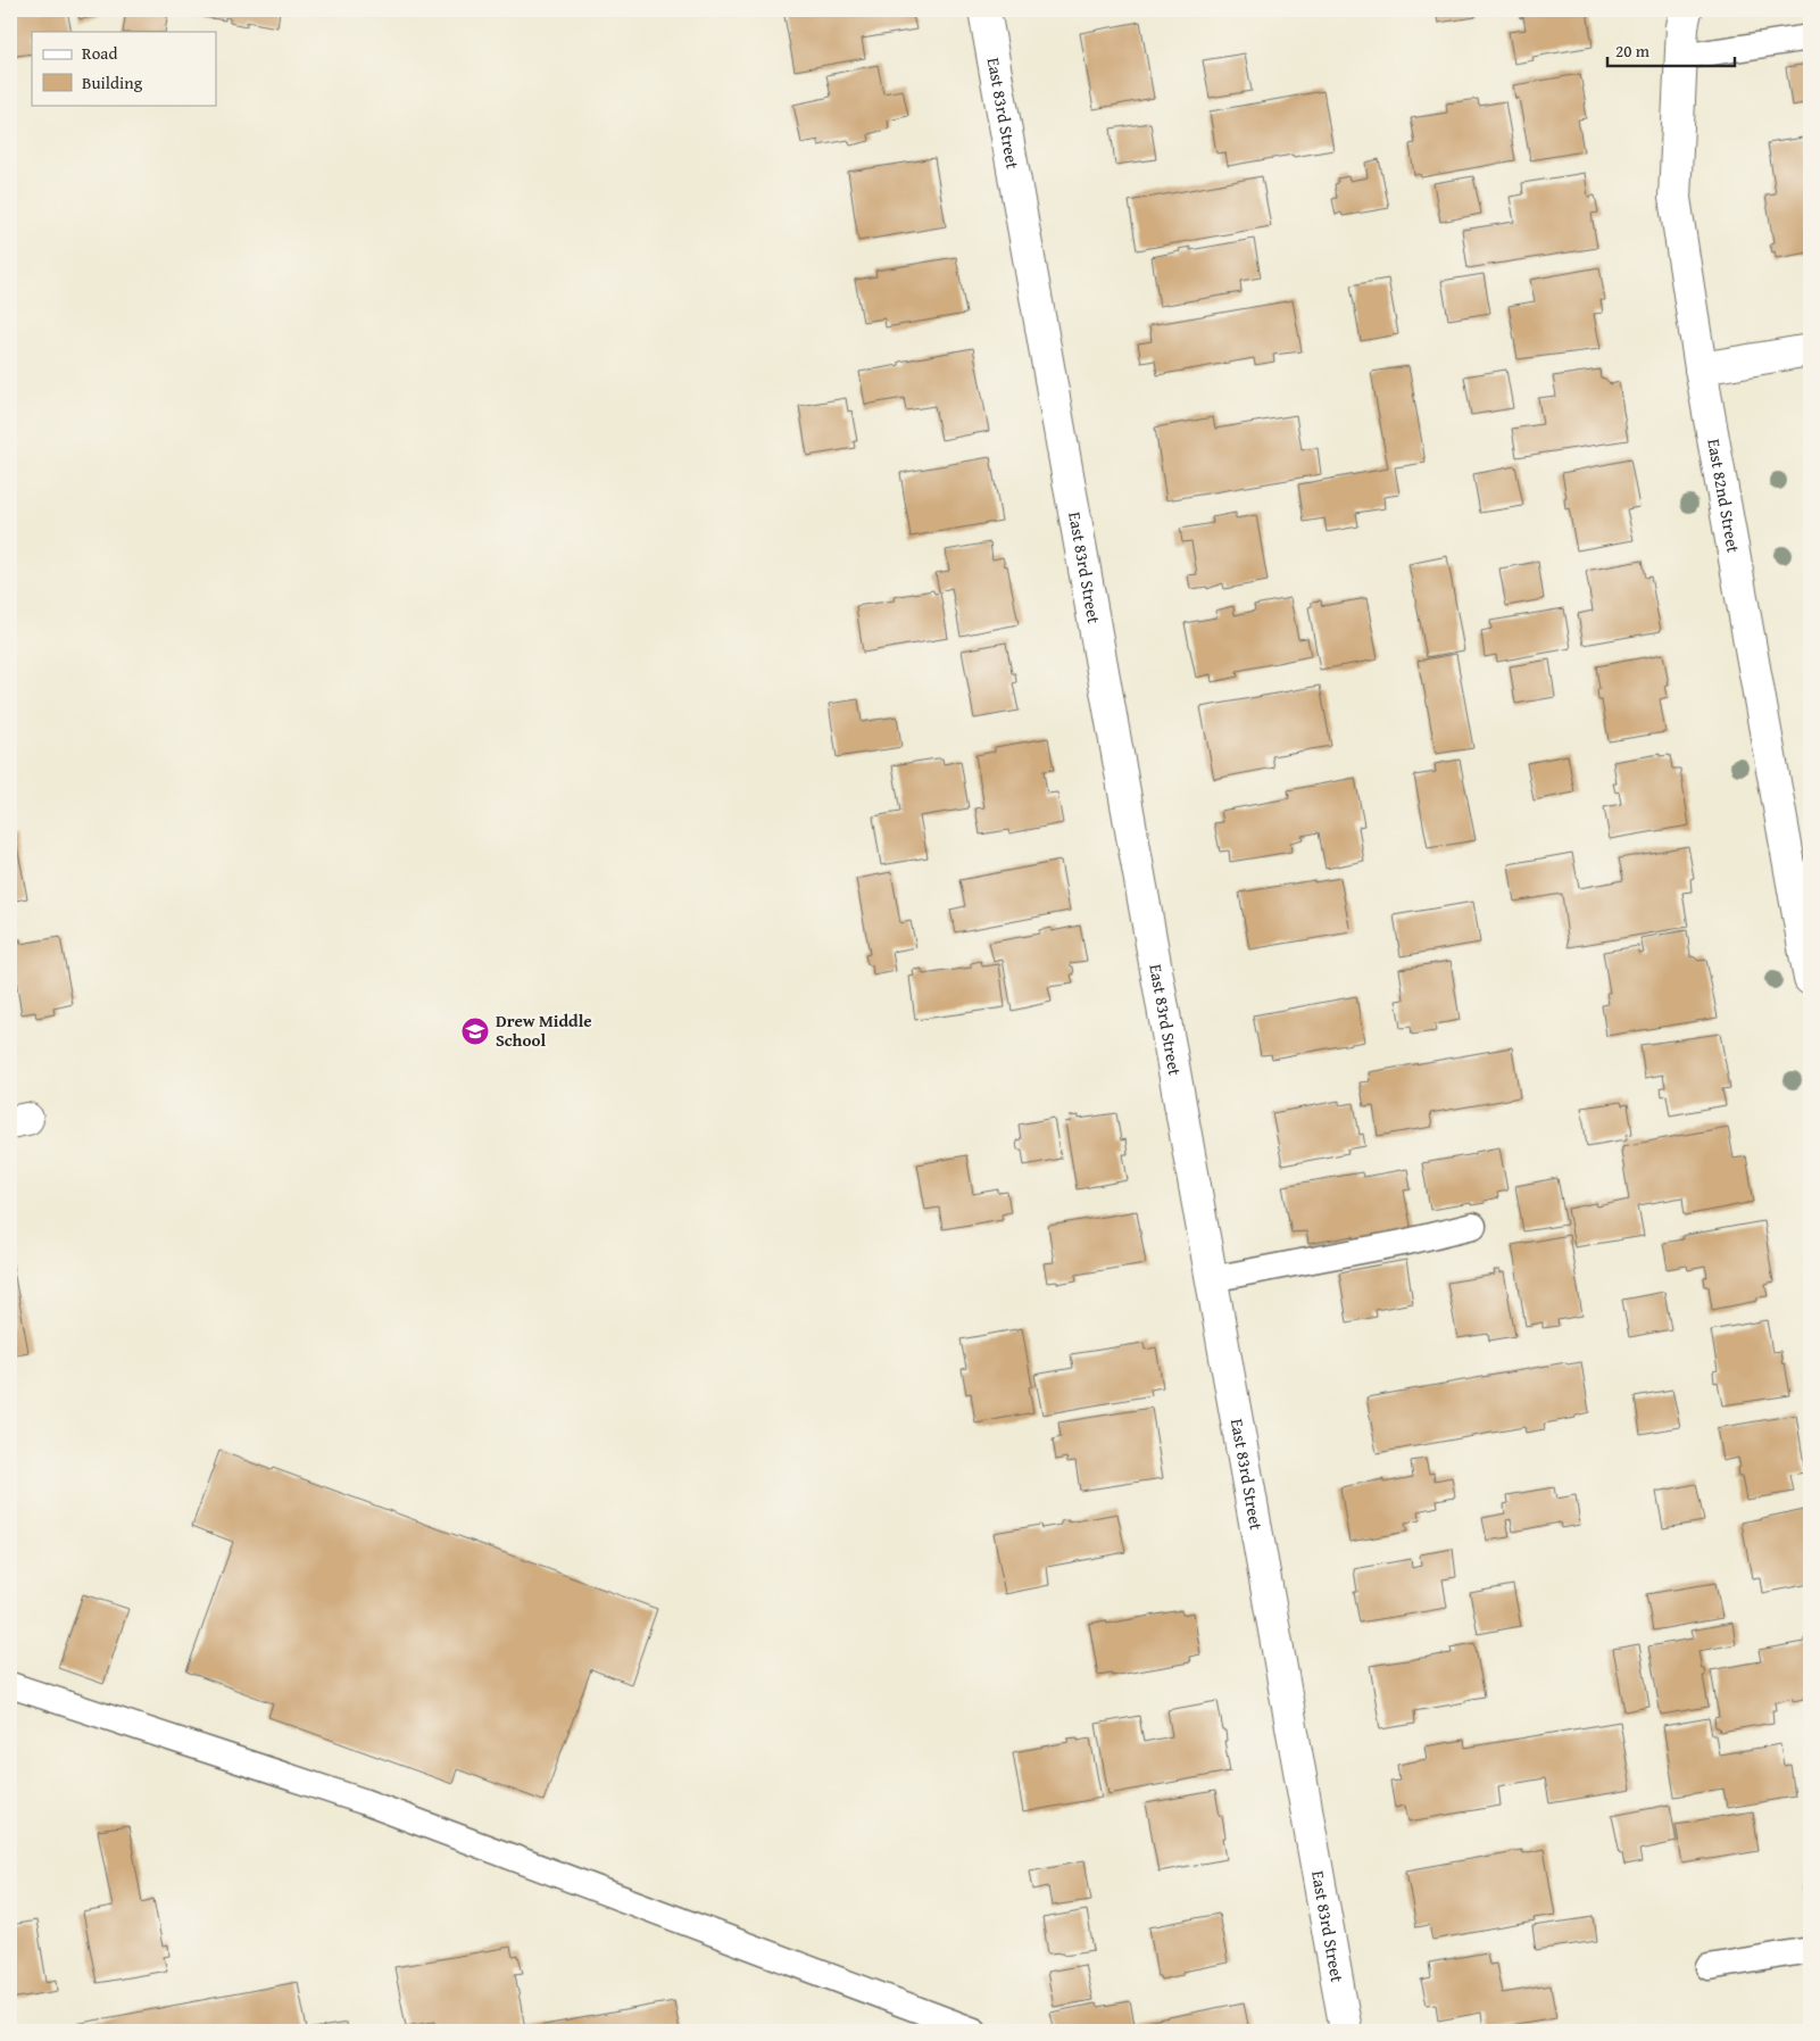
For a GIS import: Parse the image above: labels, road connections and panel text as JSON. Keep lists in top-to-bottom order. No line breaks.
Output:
{"streets":{"street":["East 83rd Street","East 82nd Street"]},"places":{"school or university":["Drew Middle School"]},"legend":["Road","Building"],"scale_bar":"20 m"}
